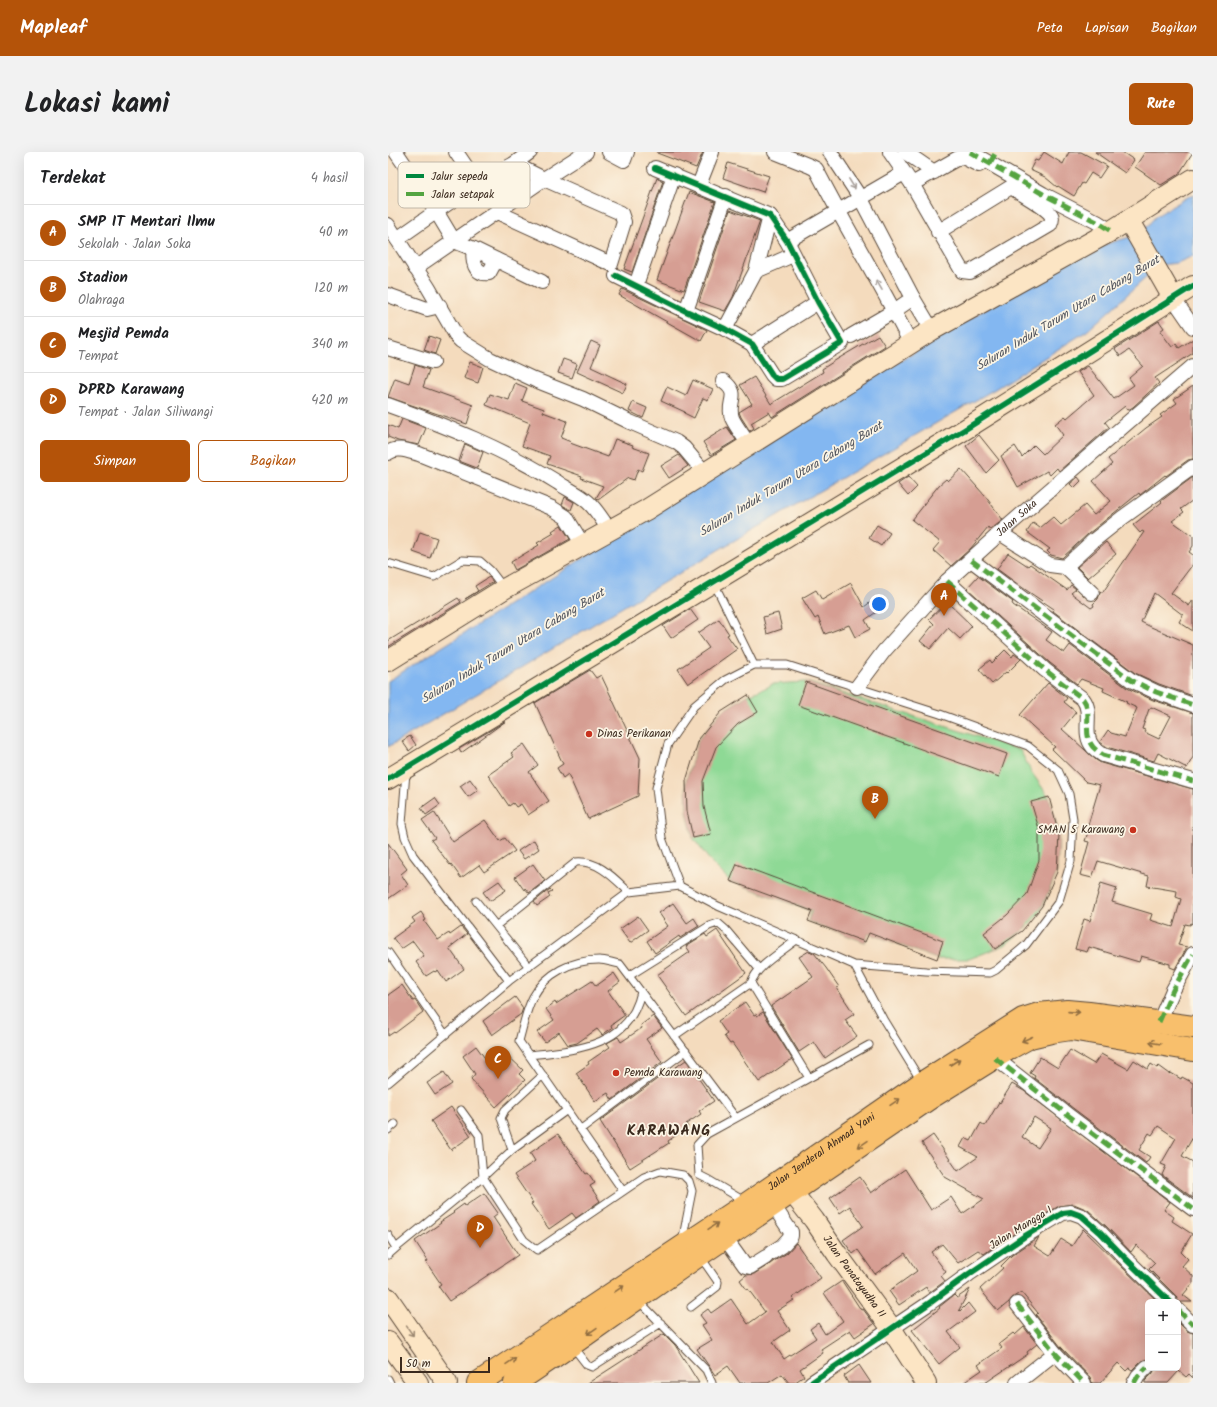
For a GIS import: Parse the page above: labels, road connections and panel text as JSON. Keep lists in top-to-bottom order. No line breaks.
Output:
{"streets":{"main road":["Jalan Jenderal Ahmad Yani"],"street":["Jalan Soka","Jalan Mangga I","Jalan Panatayudha II"]},"crossings":[["Jalan Jenderal Ahmad Yani","Jalan Panatayudha II"],["Jalan Mangga I","Jalan Panatayudha II"]],"districts":["KARAWANG"],"water":["Saluran Induk Tarum Utara Cabang Barat"],"places":["Dinas Perikanan","SMAN 5 Karawang","Pemda Karawang"],"legend":["Jalur sepeda","Jalan setapak"],"scale_bar":"50 m","page":{"header":"Mapleaf","nav":["Peta","Lapisan","Bagikan"],"title":"Lokasi kami","buttons":["Rute",["Simpan","Bagikan"]],"heading":["Terdekat","4 hasil"],"list":[{"mark":"A","name":"SMP IT Mentari Ilmu","note":"Sekolah · Jalan Soka","value":"40 m"},{"mark":"B","name":"Stadion","note":"Olahraga","value":"120 m"},{"mark":"C","name":"Mesjid Pemda","note":"Tempat","value":"340 m"},{"mark":"D","name":"DPRD Karawang","note":"Tempat · Jalan Siliwangi","value":"420 m"}],"pins":["A","B","C","D"],"map_buttons":["+","−"],"scale":"50 m"}}
